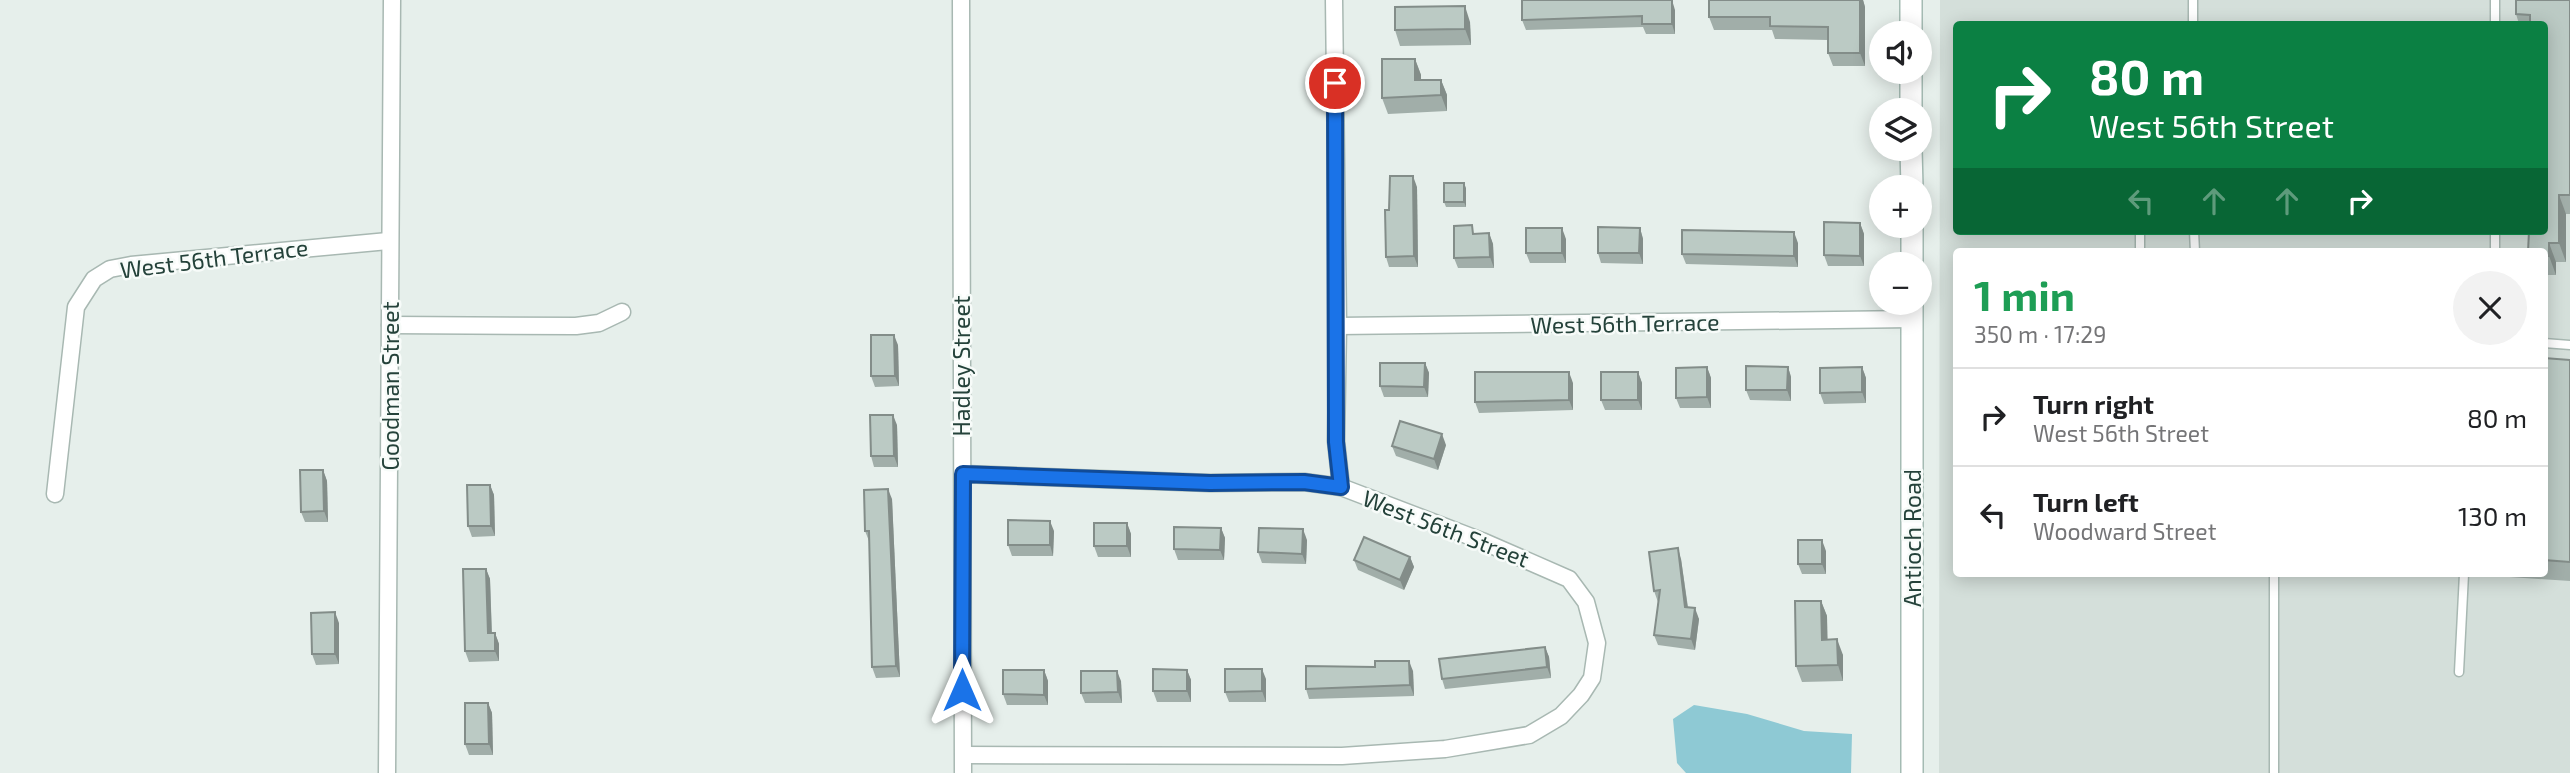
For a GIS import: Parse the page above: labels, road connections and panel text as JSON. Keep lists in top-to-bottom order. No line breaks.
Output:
{"streets":{"main road":["Antioch Road"],"street":["West 56th Terrace","Hadley Street","Goodman Street","West 56th Street"]},"crossings":[["West 56th Terrace","Goodman Street"],["Hadley Street","West 56th Street"]],"page":{"map_buttons":["+","−"],"turn":["80 m","West 56th Street"],"heading":["1 min","350 m · 17:29"],"list":[{"name":"Turn right","note":"West 56th Street","value":"80 m"},{"name":"Turn left","note":"Woodward Street","value":"130 m"}]}}
